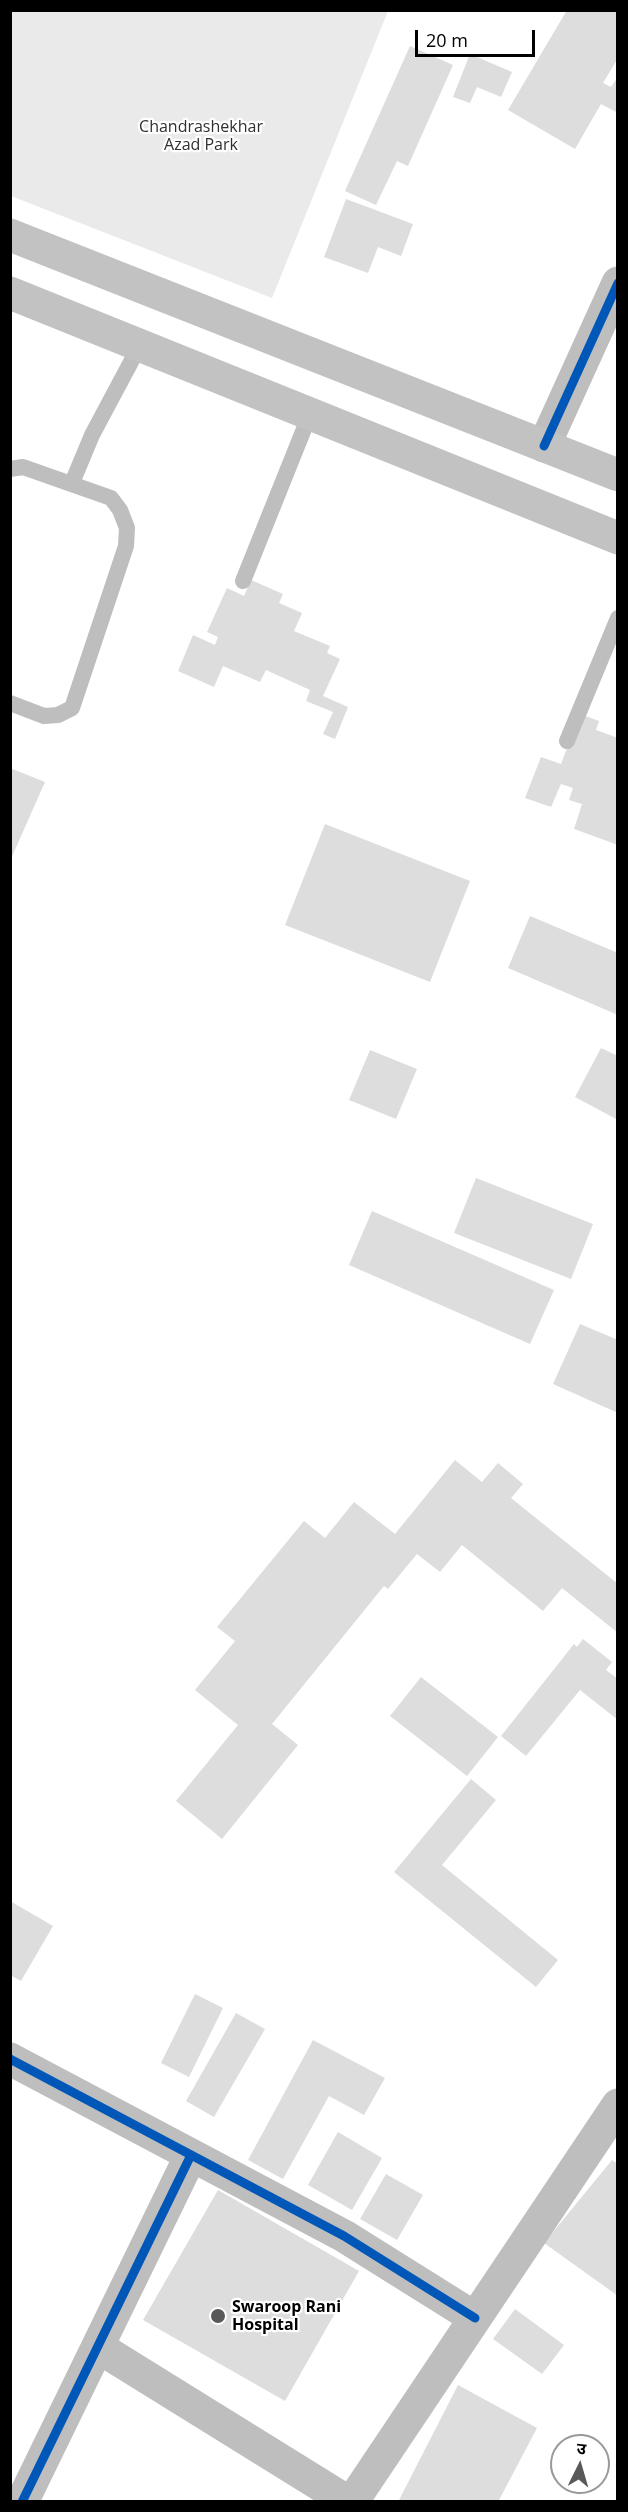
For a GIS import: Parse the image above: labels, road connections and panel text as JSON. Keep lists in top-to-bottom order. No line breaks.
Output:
{"parks":["Chandrashekhar Azad Park"],"places":["Swaroop Rani Hospital"],"scale_bar":"20 m","north":"top"}
